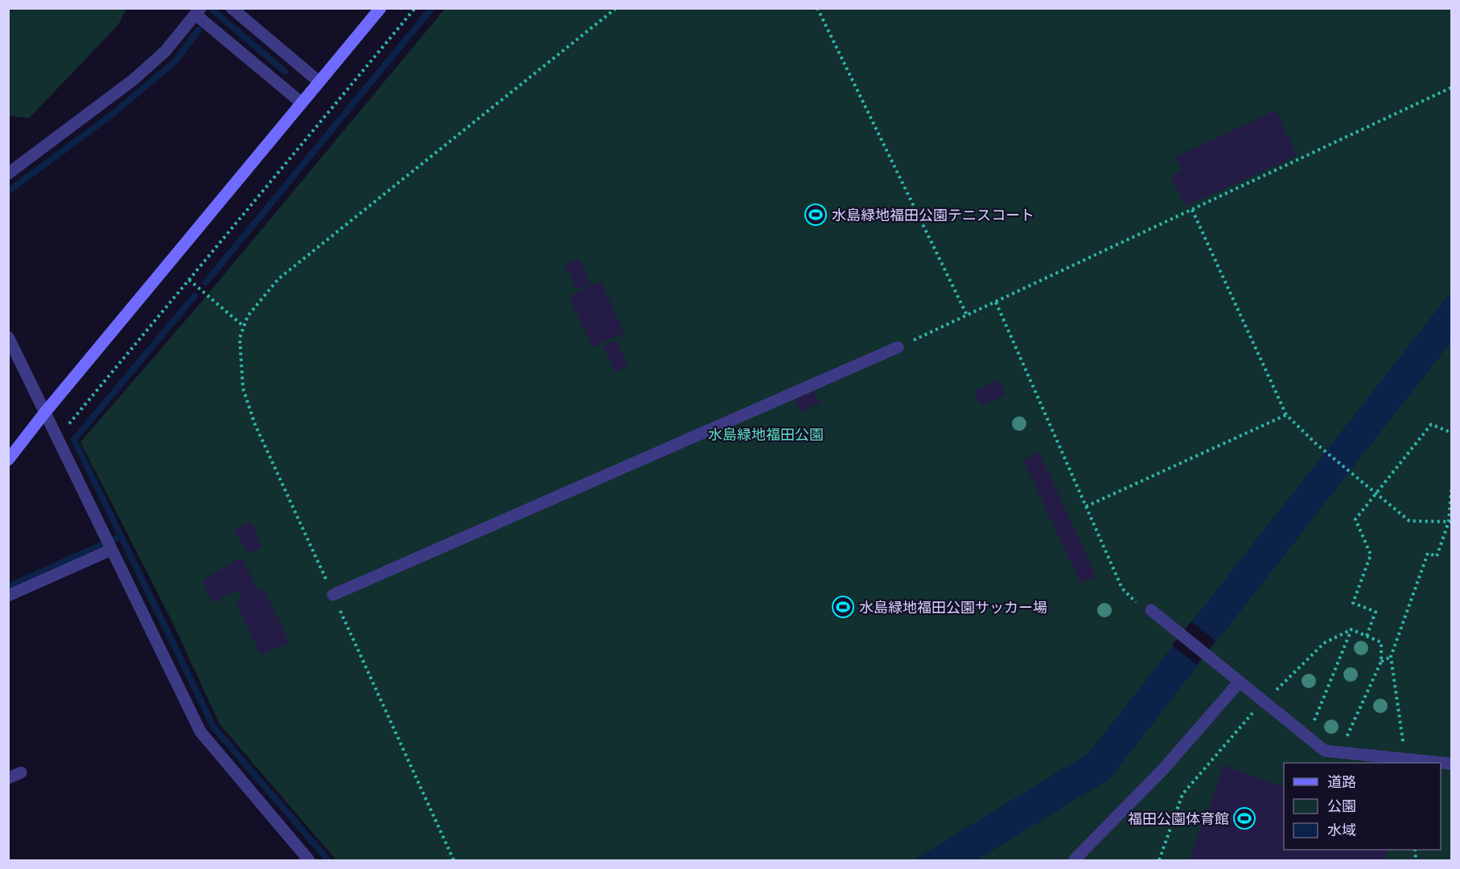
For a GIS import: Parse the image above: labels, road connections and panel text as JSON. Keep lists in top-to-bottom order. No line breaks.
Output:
{"parks":["水島緑地福田公園"],"places":{"sports":["水島緑地福田公園テニスコート","水島緑地福田公園サッカー場","福田公園体育館"]},"legend":["道路","公園","水域"]}
